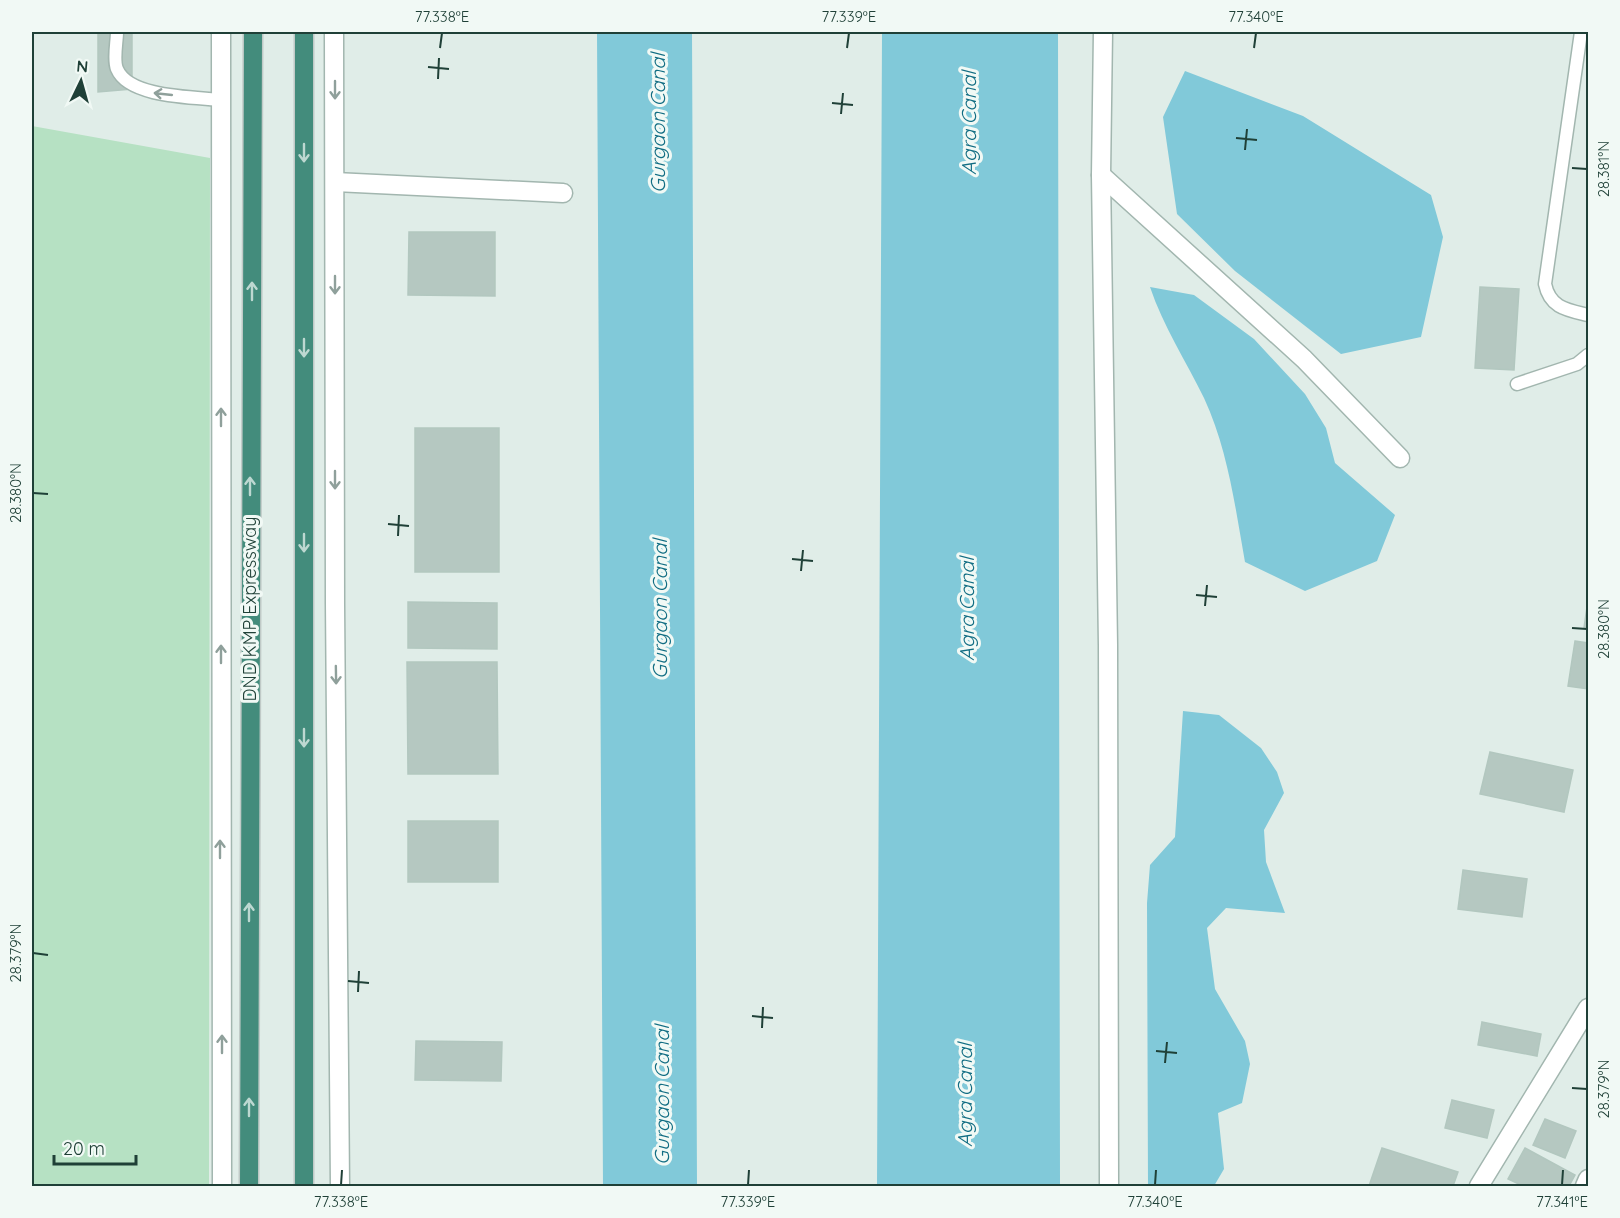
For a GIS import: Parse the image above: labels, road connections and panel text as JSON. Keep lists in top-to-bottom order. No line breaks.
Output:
{"streets":{"highway":["DND KMP Expressway"]},"water":["Gurgaon Canal","Agra Canal"],"scale_bar":"20 m","north":"top","coordinates":["77.338°E","77.339°E","77.340°E","28.381°N","28.380°N","28.379°N","77.341°E"]}
